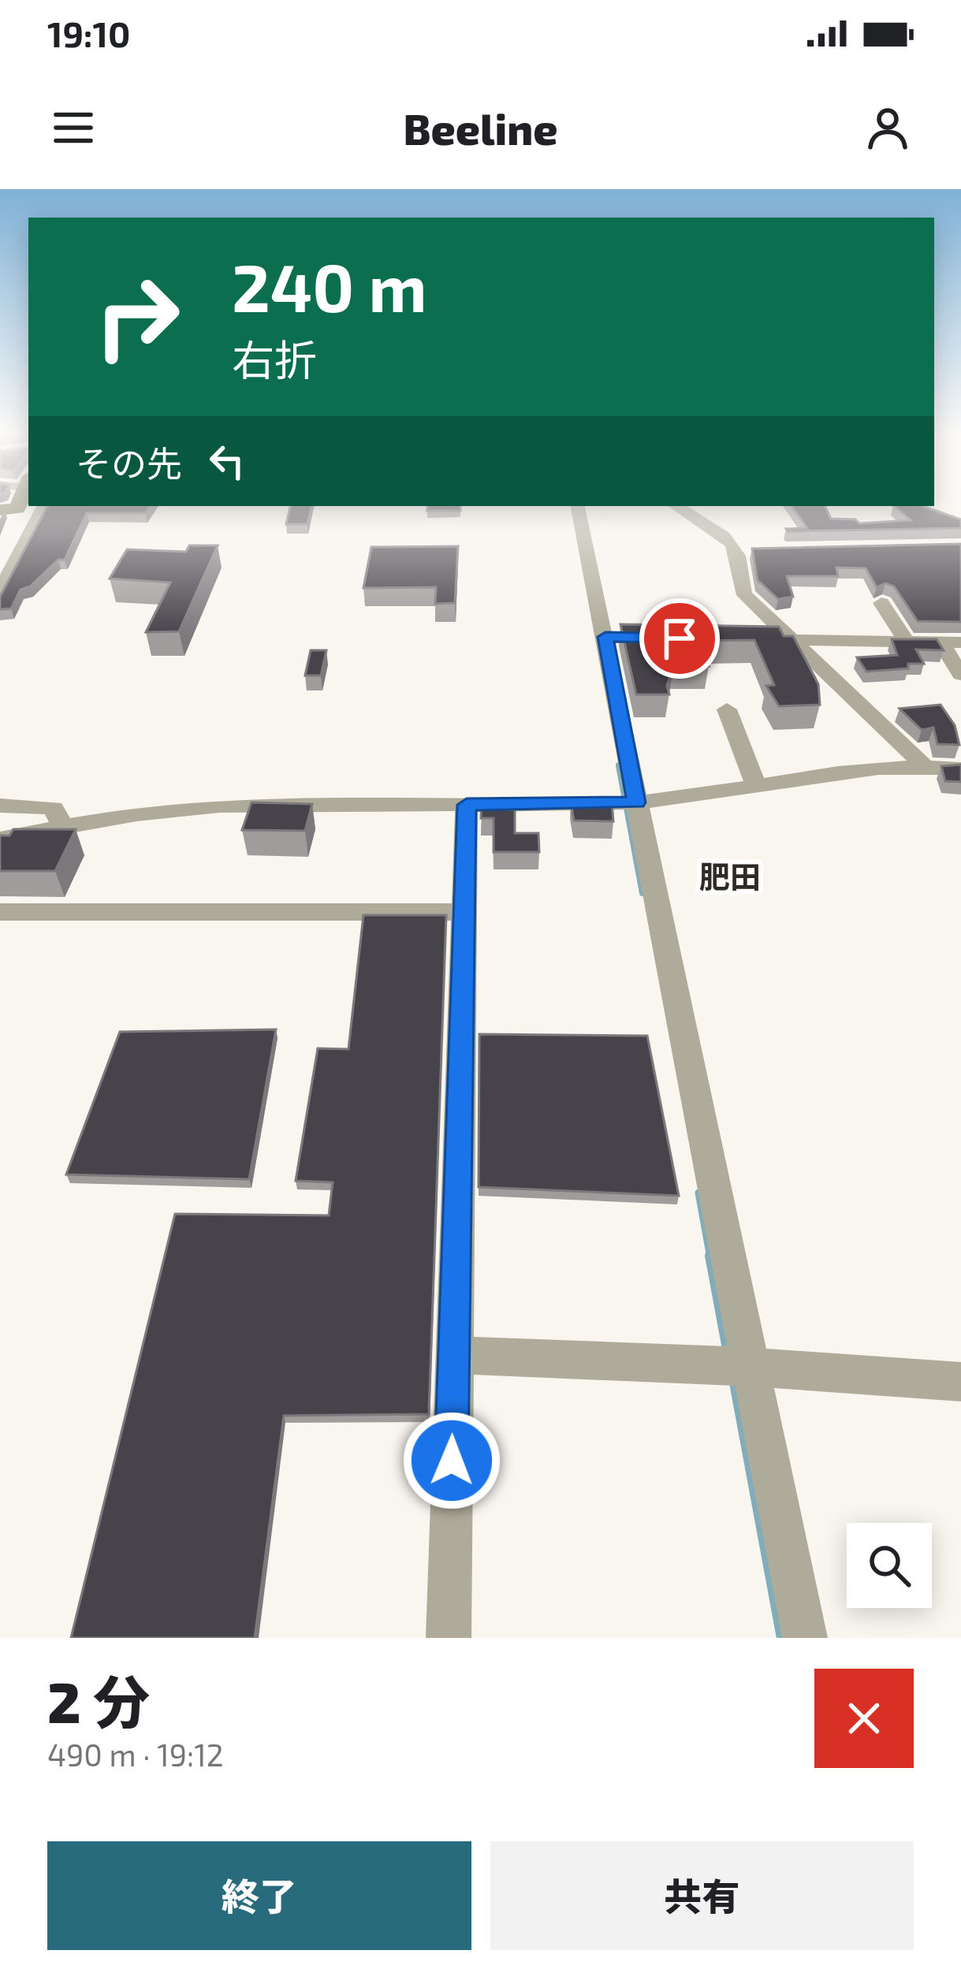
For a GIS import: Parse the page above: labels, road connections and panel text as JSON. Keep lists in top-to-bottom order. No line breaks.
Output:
{"districts":["肥田"],"page":{"status":"19:10","header":"Beeline","turn":["240 m","右折"],"then":"その先","heading":["2 分","490 m · 19:12"],"buttons":["終了","共有"]}}
